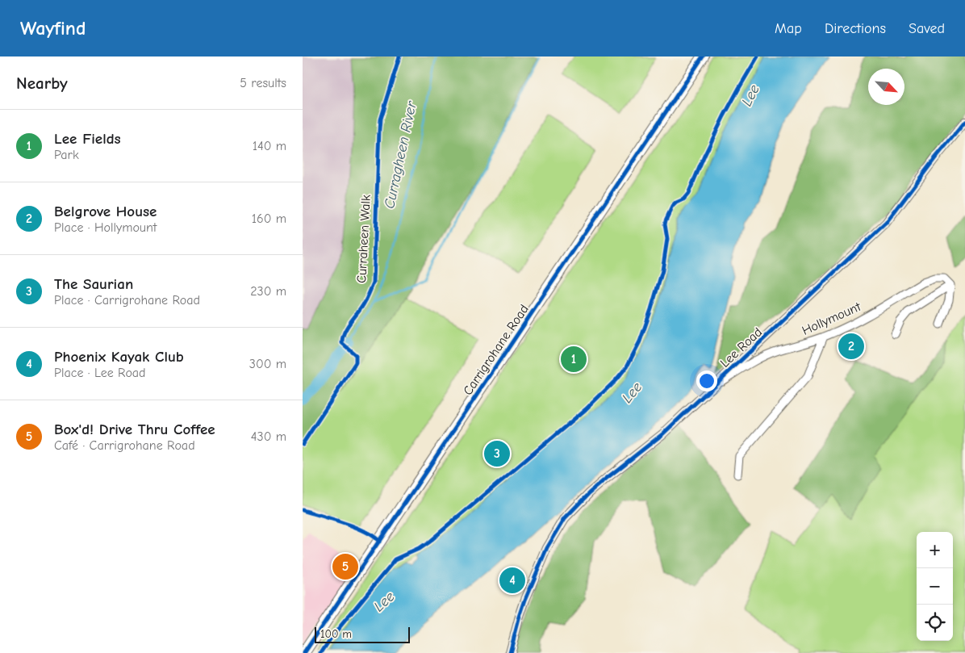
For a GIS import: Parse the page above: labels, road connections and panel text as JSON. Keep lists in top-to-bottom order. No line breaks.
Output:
{"streets":{"highway":["Carrigrohane Road"],"street":["Hollymount","Lee Road"],"cycle path":["Curraheen Walk"]},"crossings":[["Hollymount","Lee Road"]],"water":["Lee","Curragheen River"],"scale_bar":"100 m","north":"bottom right","page":{"header":"Wayfind","nav":["Map","Directions","Saved"],"heading":["Nearby","5 results"],"list":[{"mark":"1","name":"Lee Fields","note":"Park","value":"140 m"},{"mark":"2","name":"Belgrove House","note":"Place · Hollymount","value":"160 m"},{"mark":"3","name":"The Saurian","note":"Place · Carrigrohane Road","value":"230 m"},{"mark":"4","name":"Phoenix Kayak Club","note":"Place · Lee Road","value":"300 m"},{"mark":"5","name":"Box'd! Drive Thru Coffee","note":"Café · Carrigrohane Road","value":"430 m"}],"pins":["2","1","3","5","4"],"map_buttons":["+","−"],"scale":"100 m"}}
